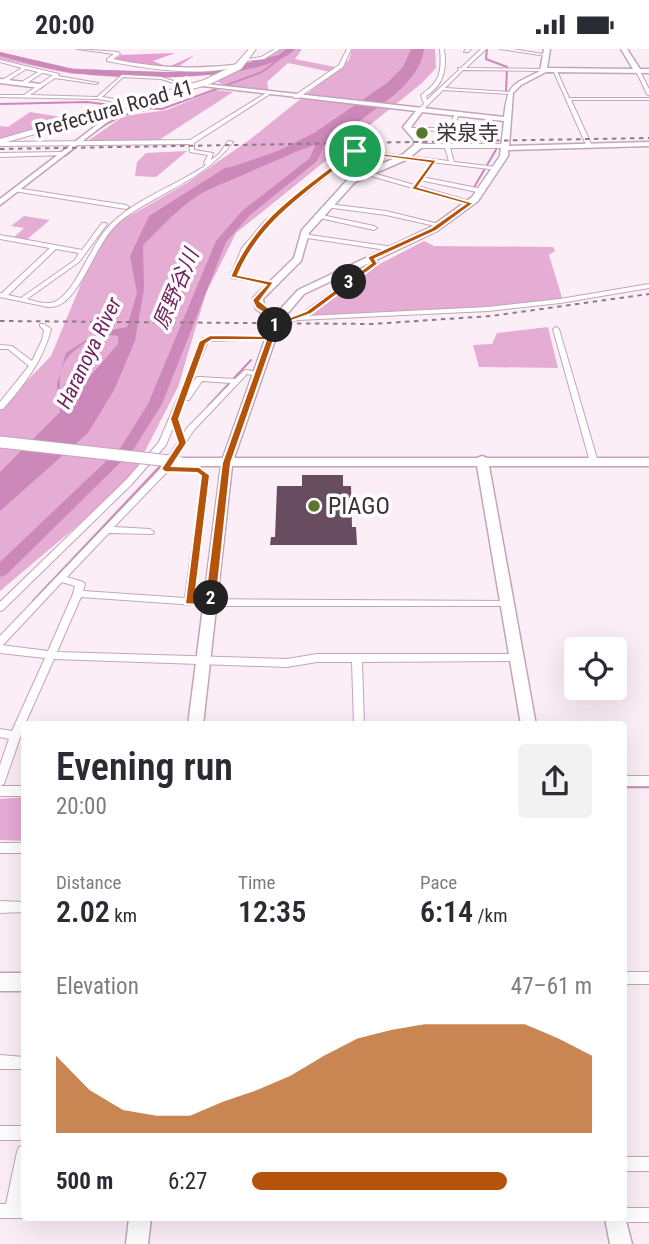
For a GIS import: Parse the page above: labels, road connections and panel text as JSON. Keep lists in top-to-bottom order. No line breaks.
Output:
{"streets":{"main road":["Prefectural Road 41"]},"water":["原野谷川","Haranoya River"],"places":["栄泉寺","PIAGO"],"page":{"status":"20:00","pins":["3","1","2"],"heading":["Evening run","20:00"],"stats":[["Distance","2.02 km"],["Time","12:35"],["Pace","6:14 /km"]],"chart":["Elevation","47–61 m"],"list":[{"name":"500 m","note":"6:27"}]}}
